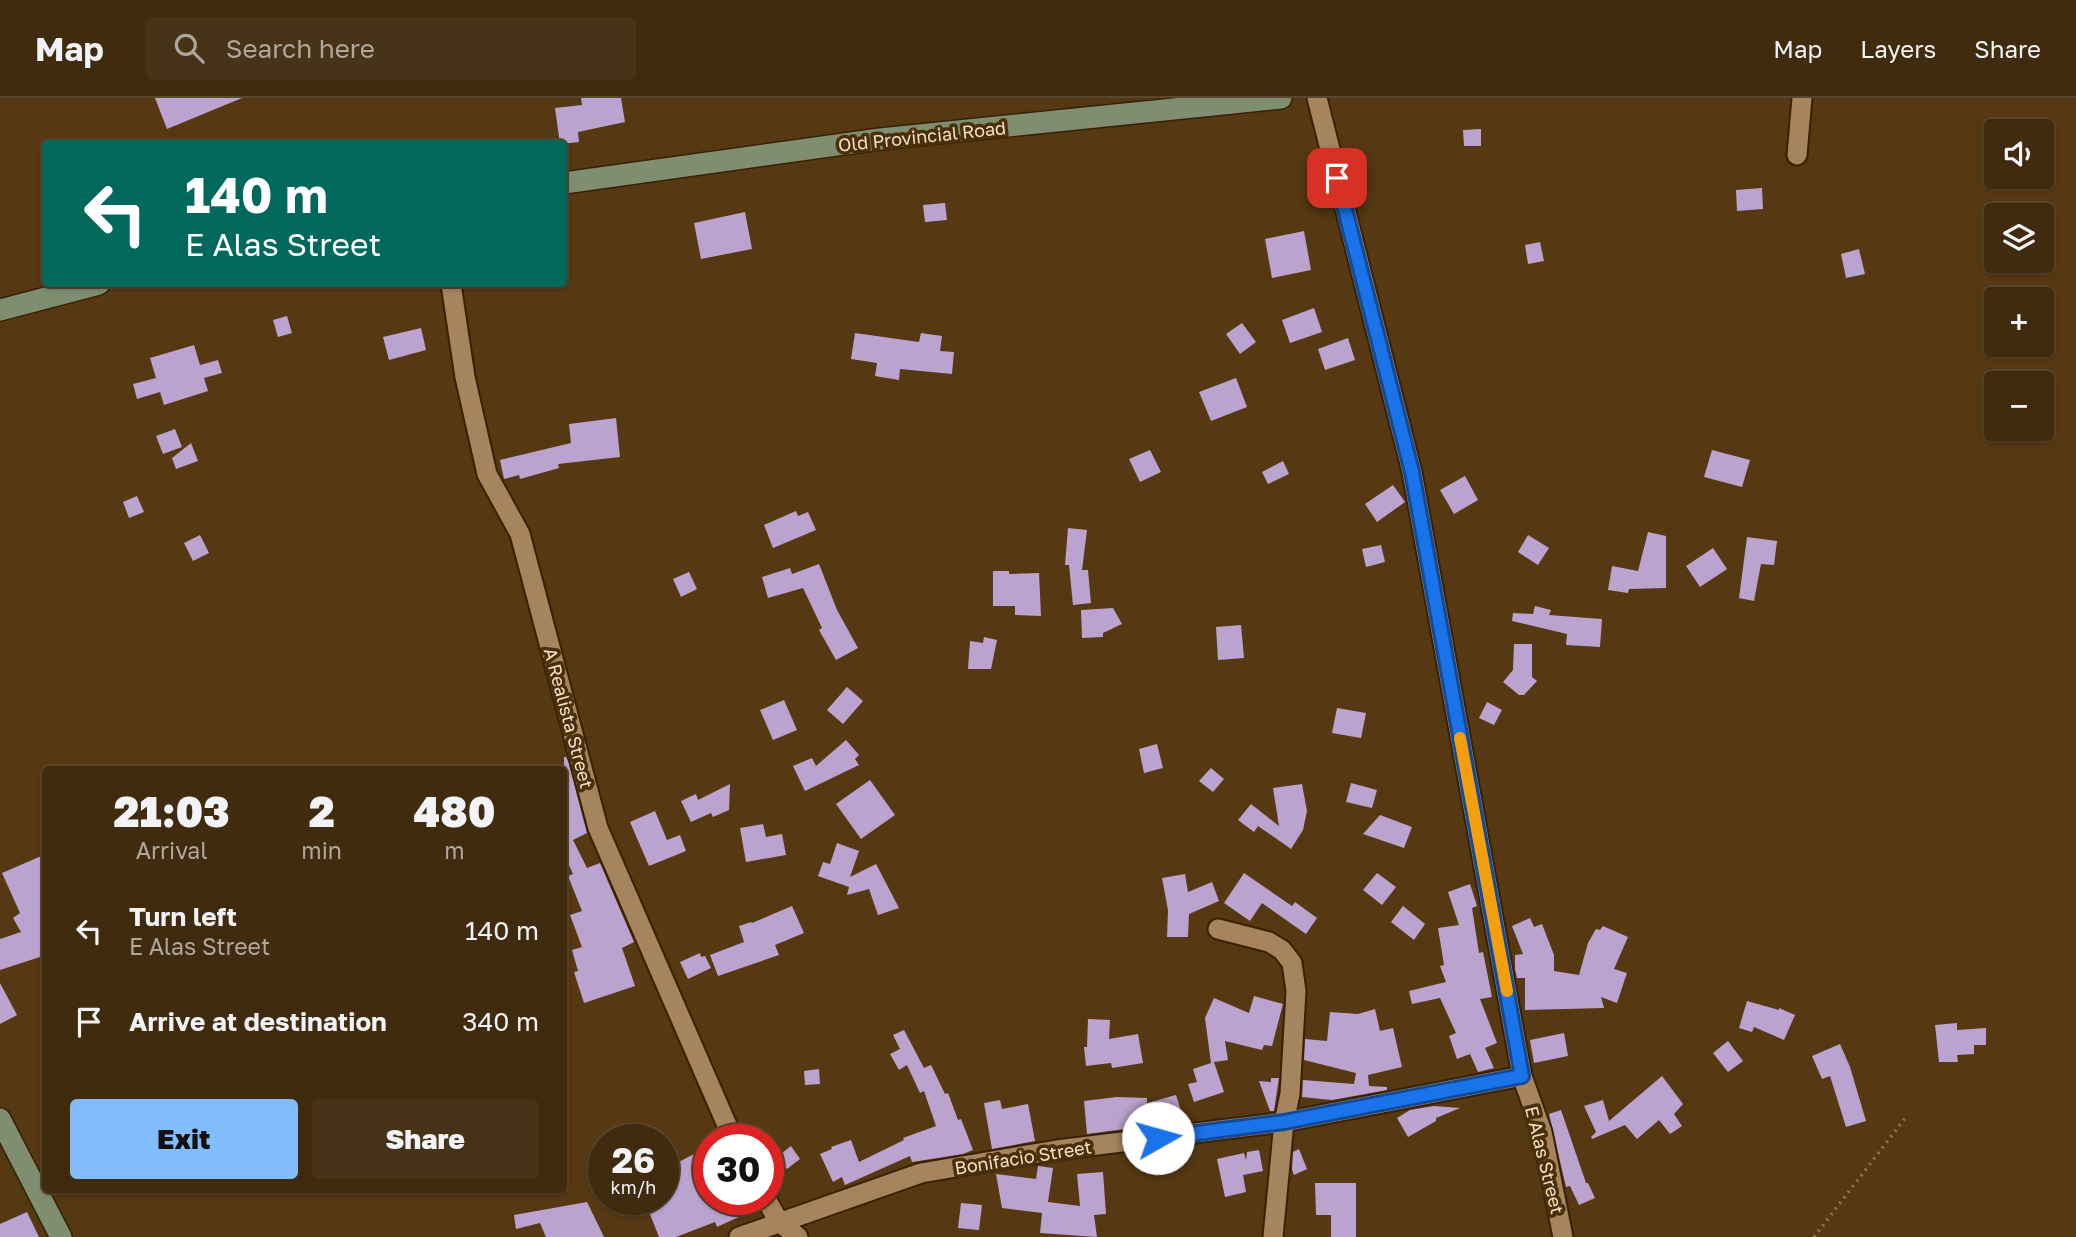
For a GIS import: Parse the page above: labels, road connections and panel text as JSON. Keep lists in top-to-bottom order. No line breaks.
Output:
{"streets":{"main road":["Old Provincial Road"],"street":["A Realista Street","Bonifacio Street","E Alas Street"]},"crossings":[["Bonifacio Street","E Alas Street"]],"page":{"header":"Map","search":"Search here","nav":["Map","Layers","Share"],"map_buttons":["+","−"],"turn":["140 m","E Alas Street"],"eta":["21:03","Arrival","2","min","480","m"],"list":[{"name":"Turn left","note":"E Alas Street","value":"140 m"},{"name":"Arrive at destination","value":"340 m"}],"buttons":["Exit","Share"],"speed":"26 km/h","limit":"30"}}
